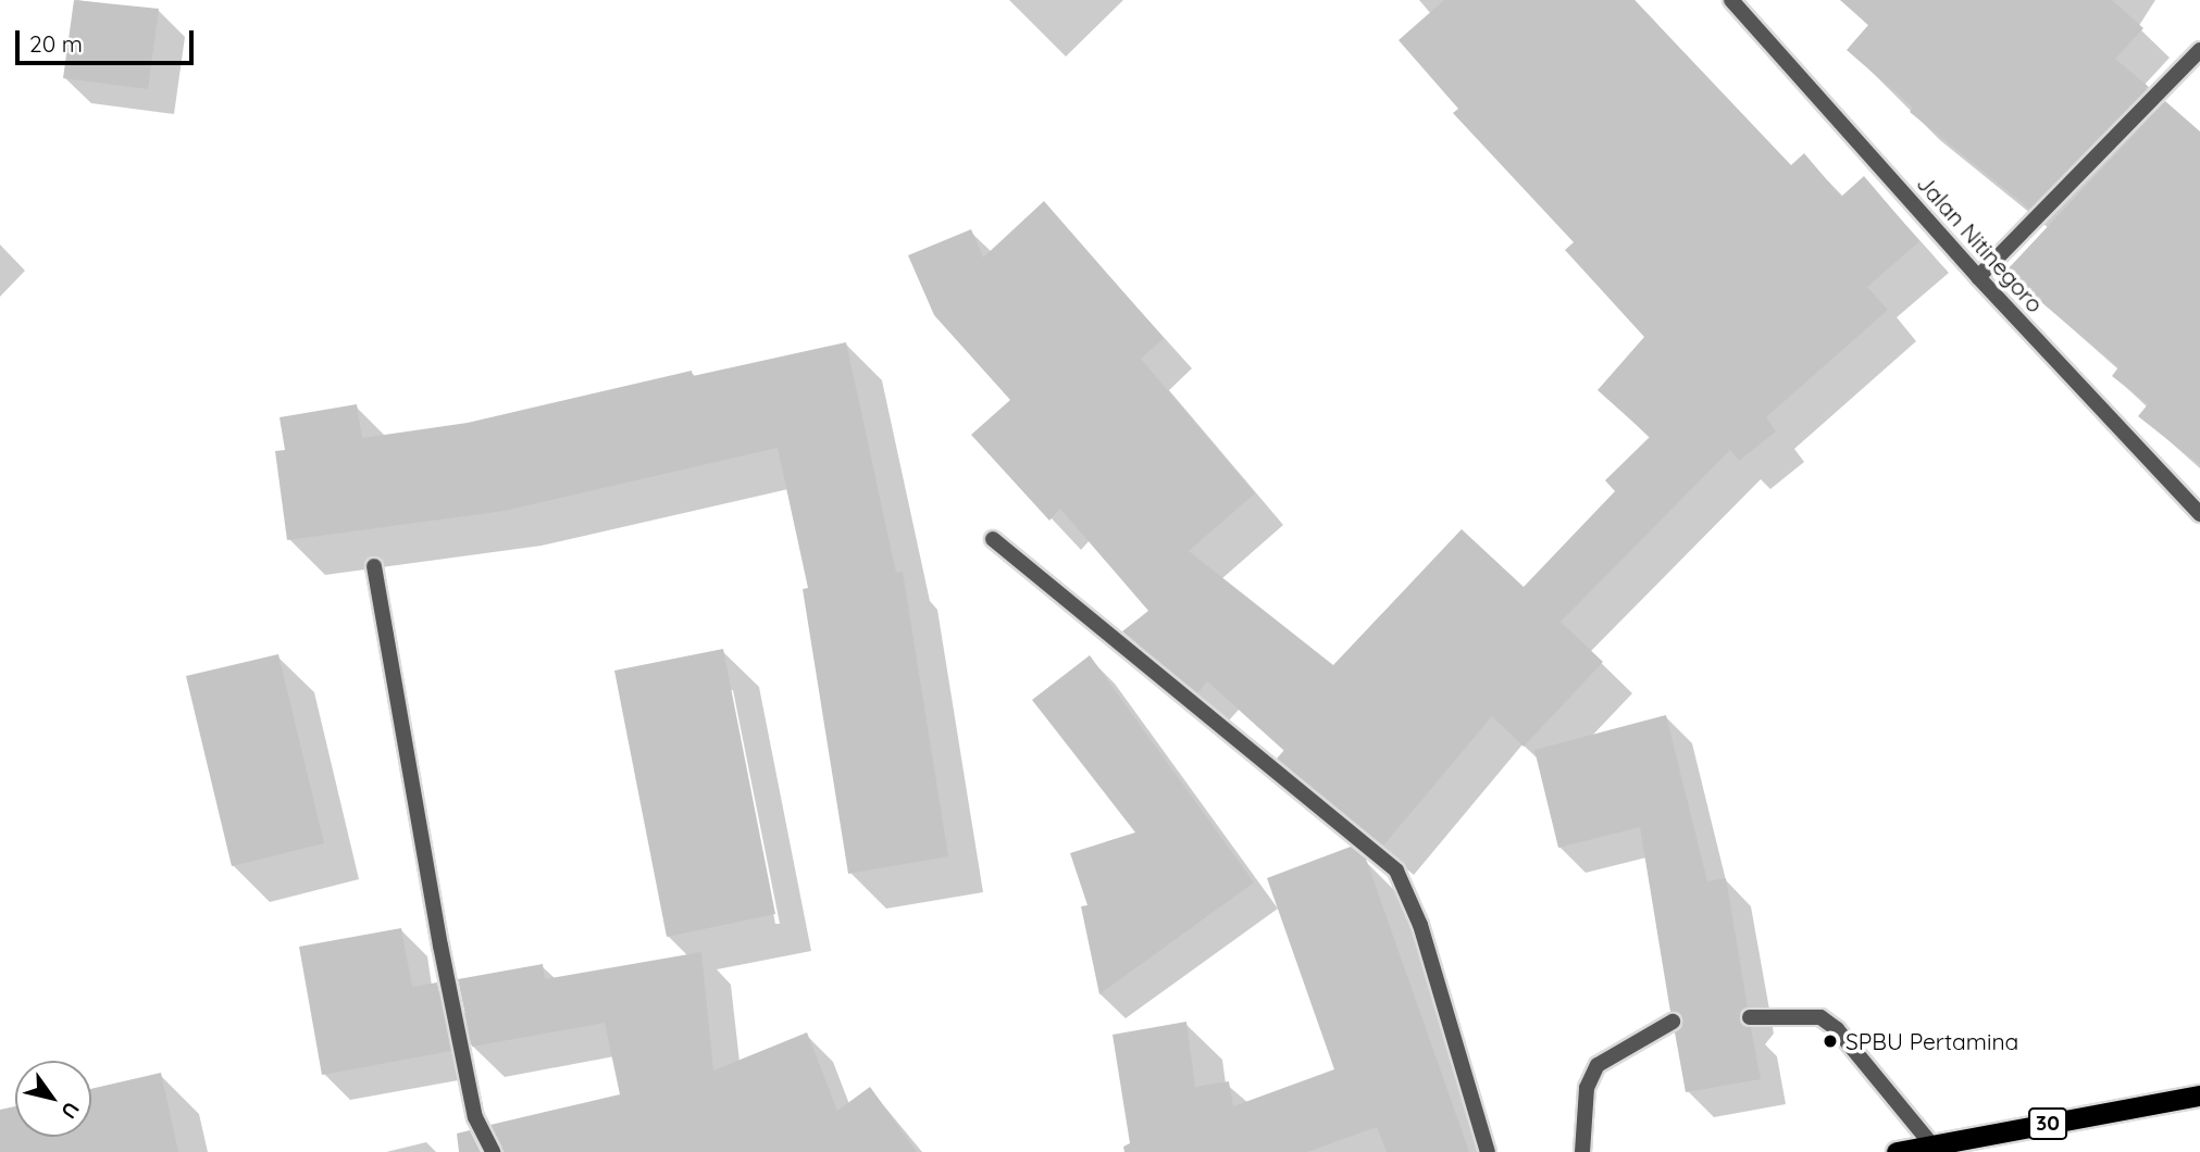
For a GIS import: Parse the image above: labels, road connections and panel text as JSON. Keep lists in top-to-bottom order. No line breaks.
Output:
{"streets":{"highway":["30"],"street":["Jalan Nitinegoro"]},"places":["SPBU Pertamina"],"scale_bar":"20 m","north":"bottom right"}
